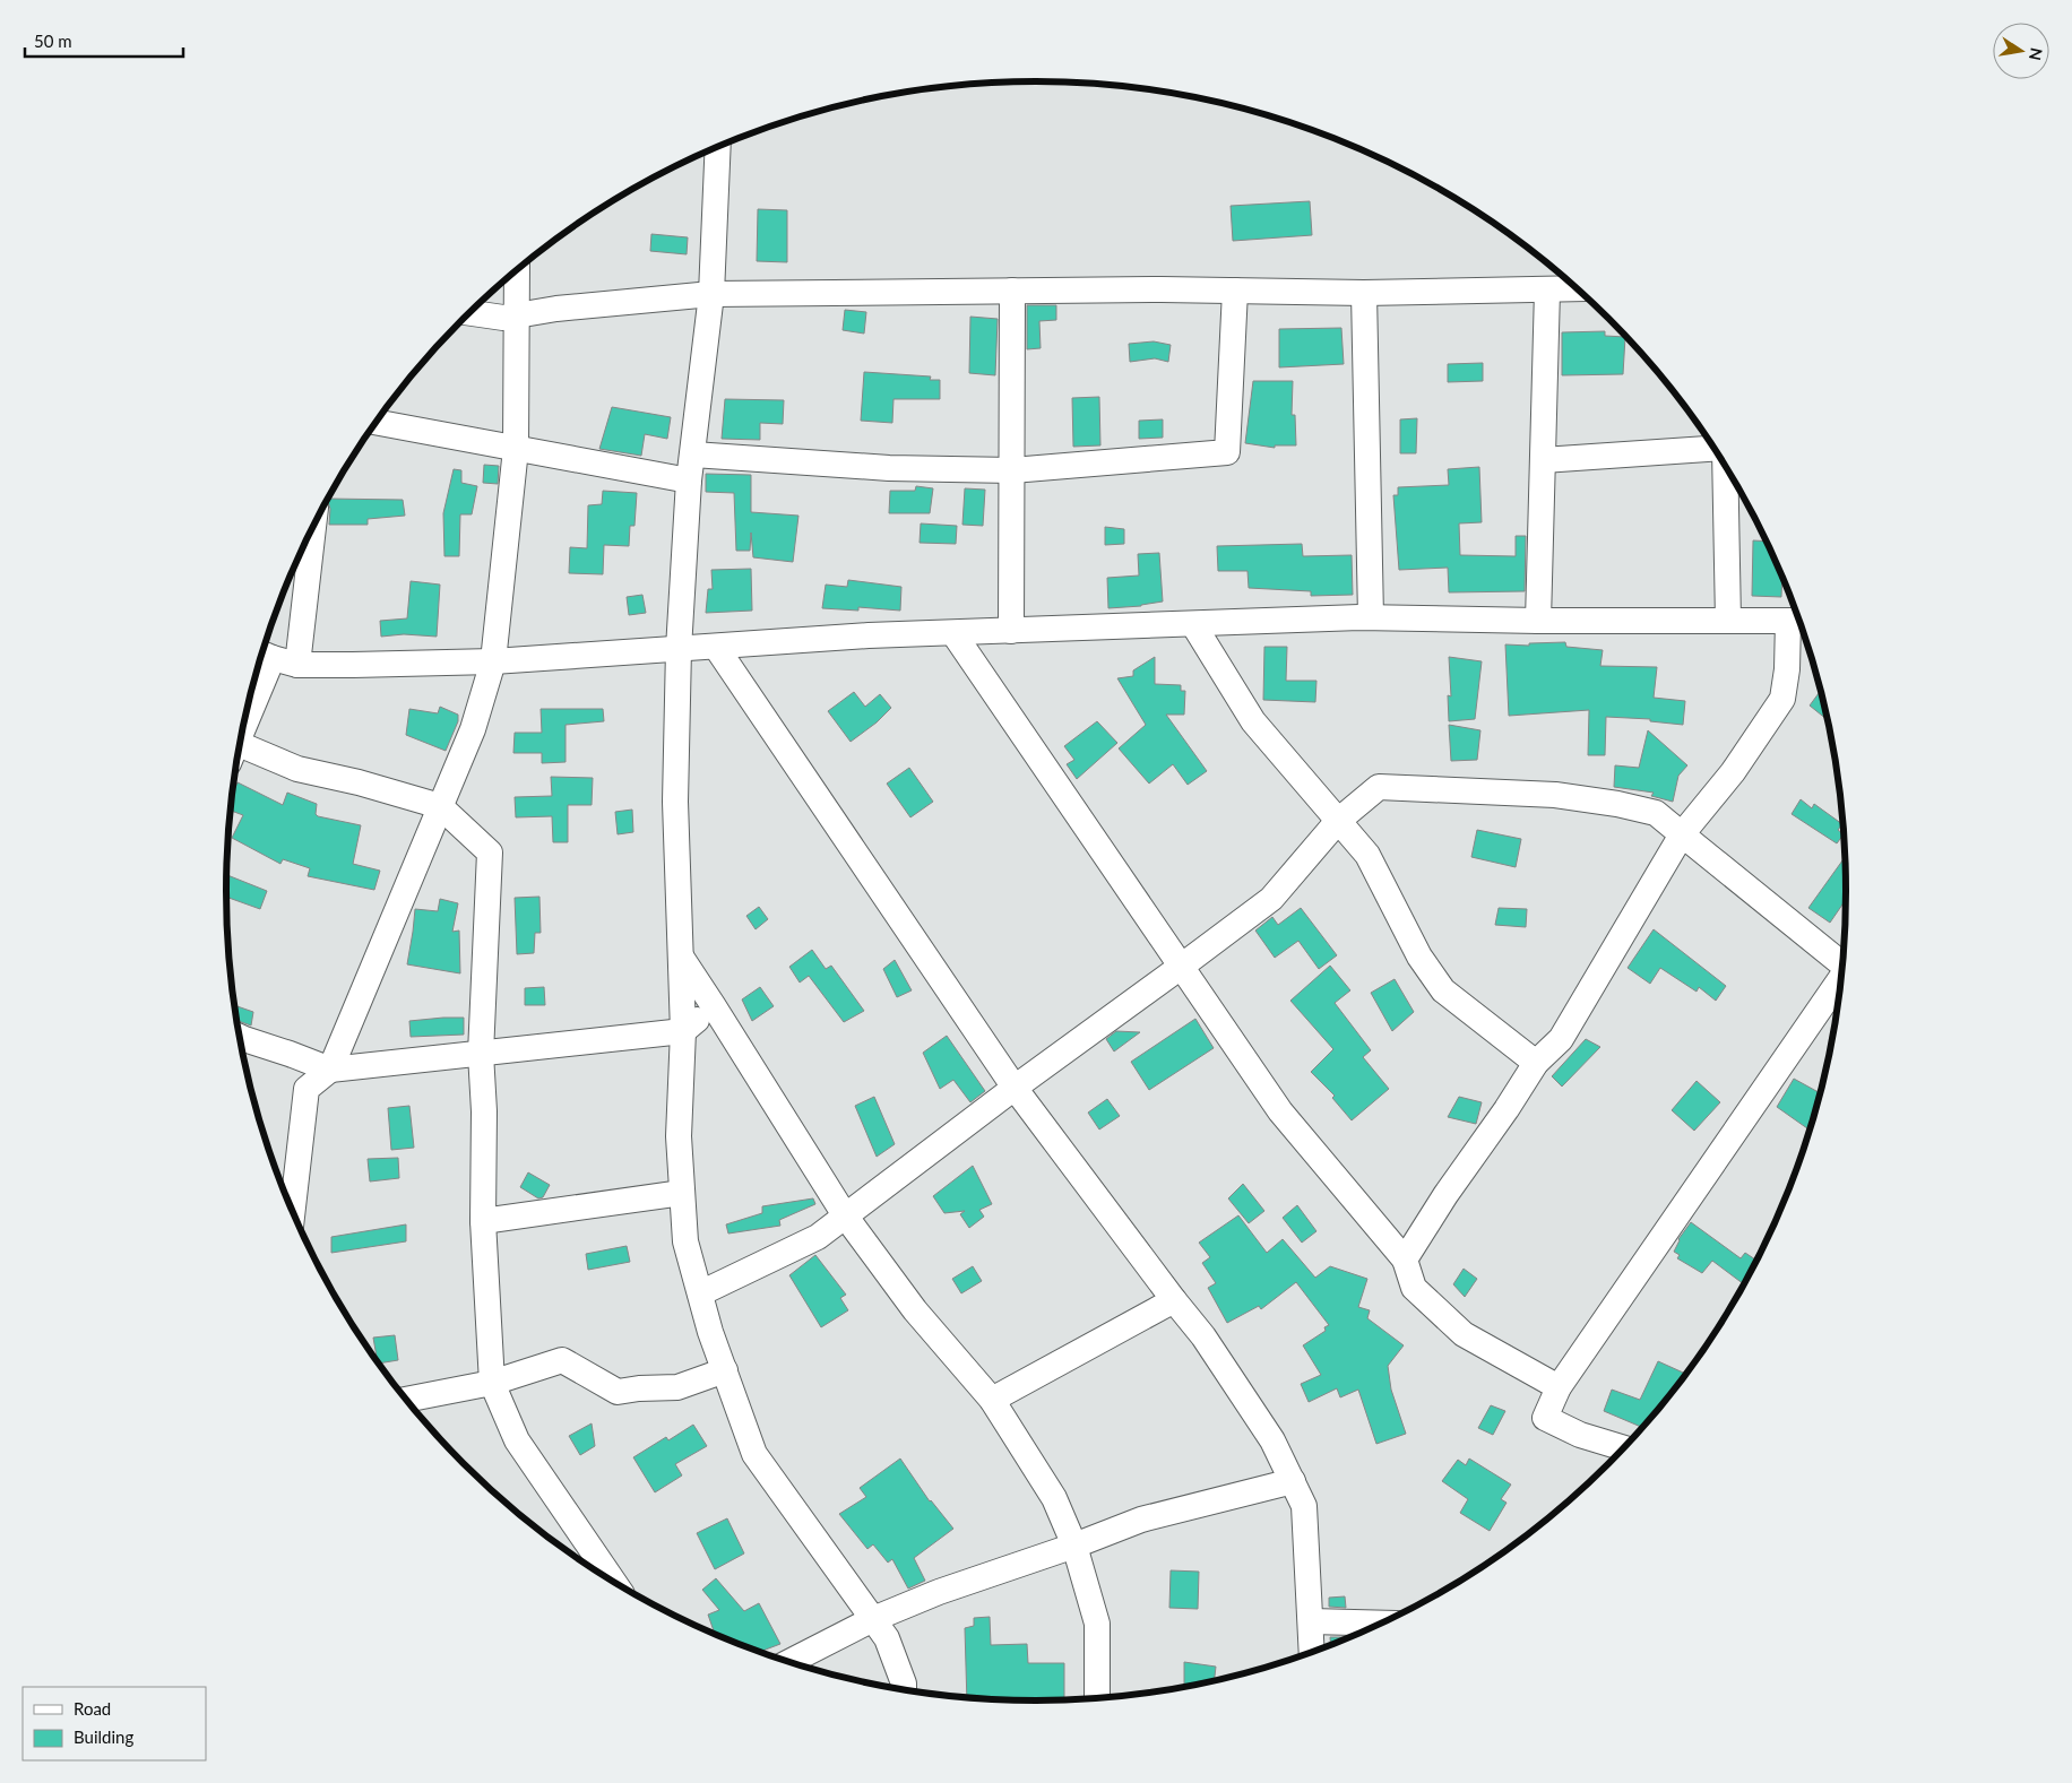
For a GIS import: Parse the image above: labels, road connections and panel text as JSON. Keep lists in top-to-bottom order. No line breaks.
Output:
{"legend":["Road","Building"],"scale_bar":"50 m","north":"right"}
